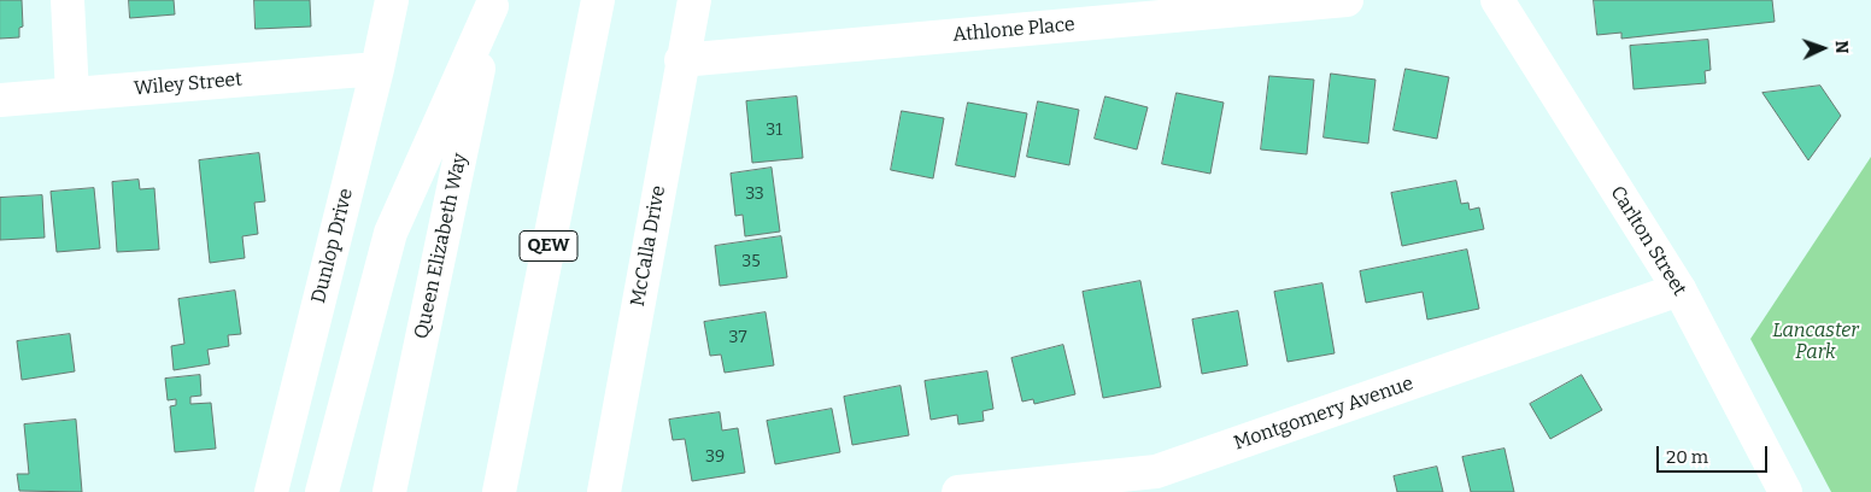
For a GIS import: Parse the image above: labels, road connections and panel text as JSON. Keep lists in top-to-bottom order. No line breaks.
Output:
{"streets":{"main road":["Athlone Place","Wiley Street","Carlton Street","Dunlop Drive","Queen Elizabeth Way","QEW","McCalla Drive","Montgomery Avenue"]},"crossings":[["Athlone Place","McCalla Drive"],["Wiley Street","Dunlop Drive"],["Carlton Street","Montgomery Avenue"]],"parks":["Lancaster Park"],"house_numbers":["31","33","35","37","39"],"scale_bar":"20 m","north":"right"}
